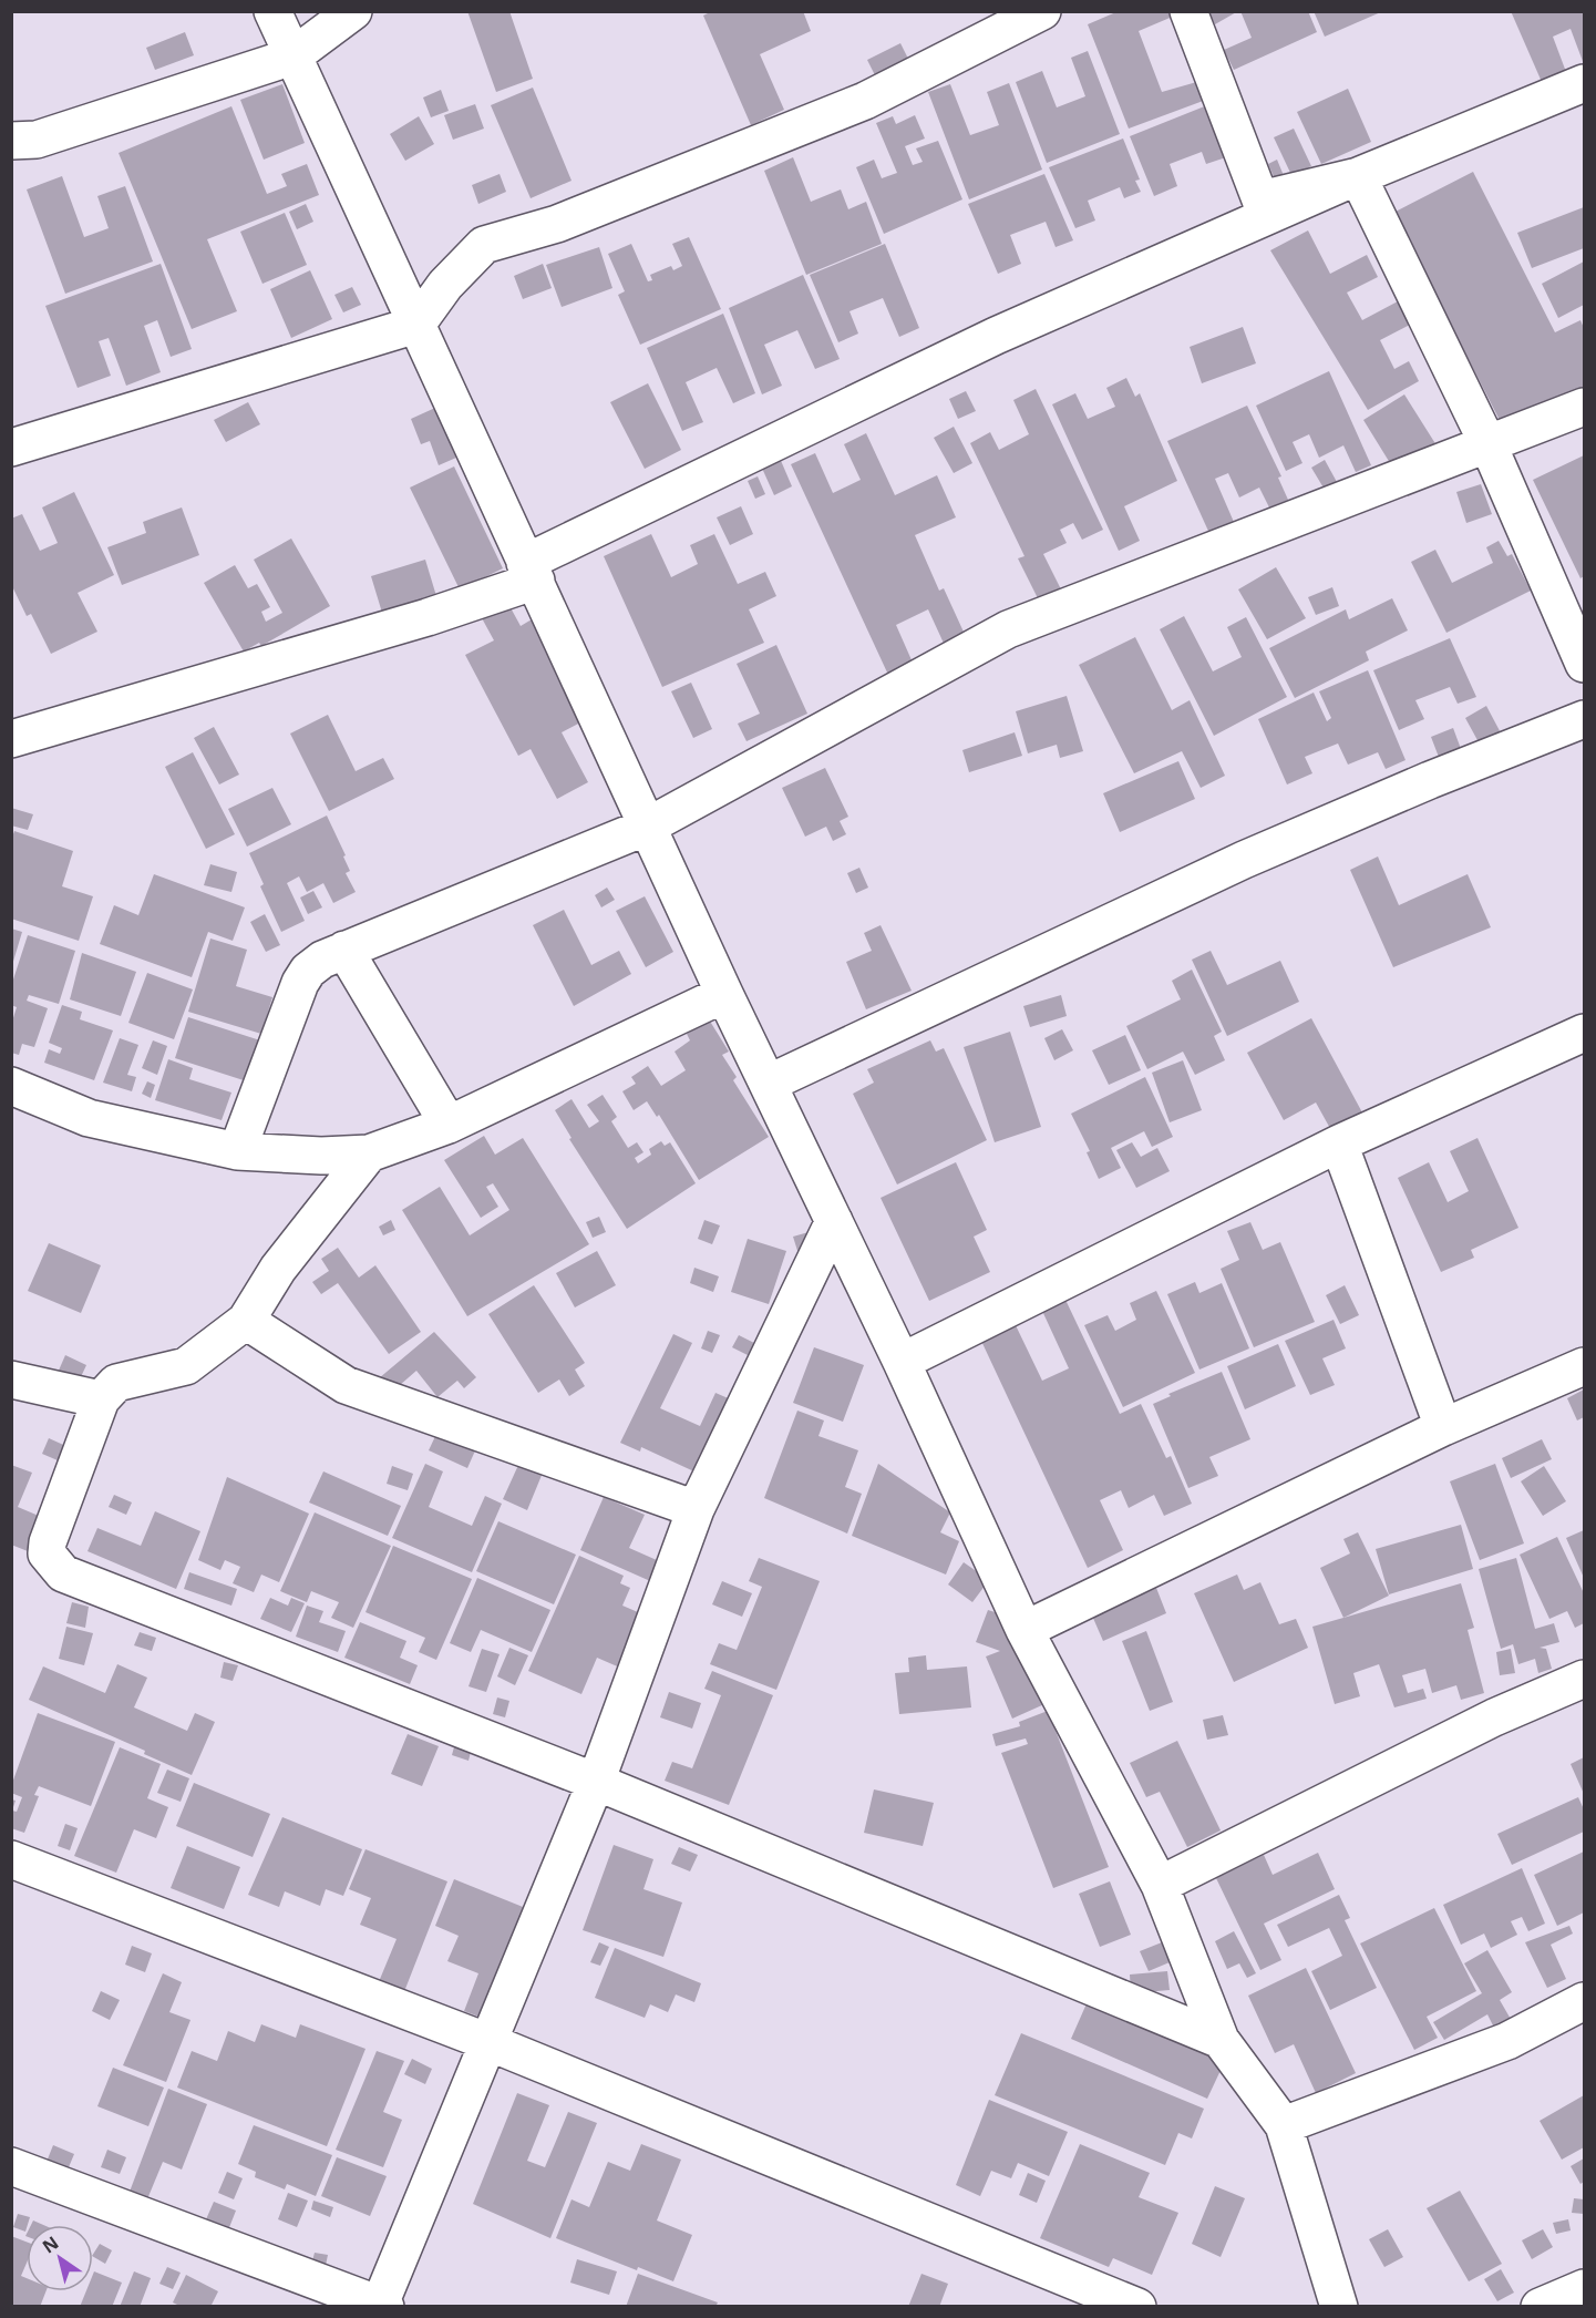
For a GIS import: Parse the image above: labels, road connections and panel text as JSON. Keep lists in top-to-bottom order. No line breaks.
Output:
{"north":"top left"}
